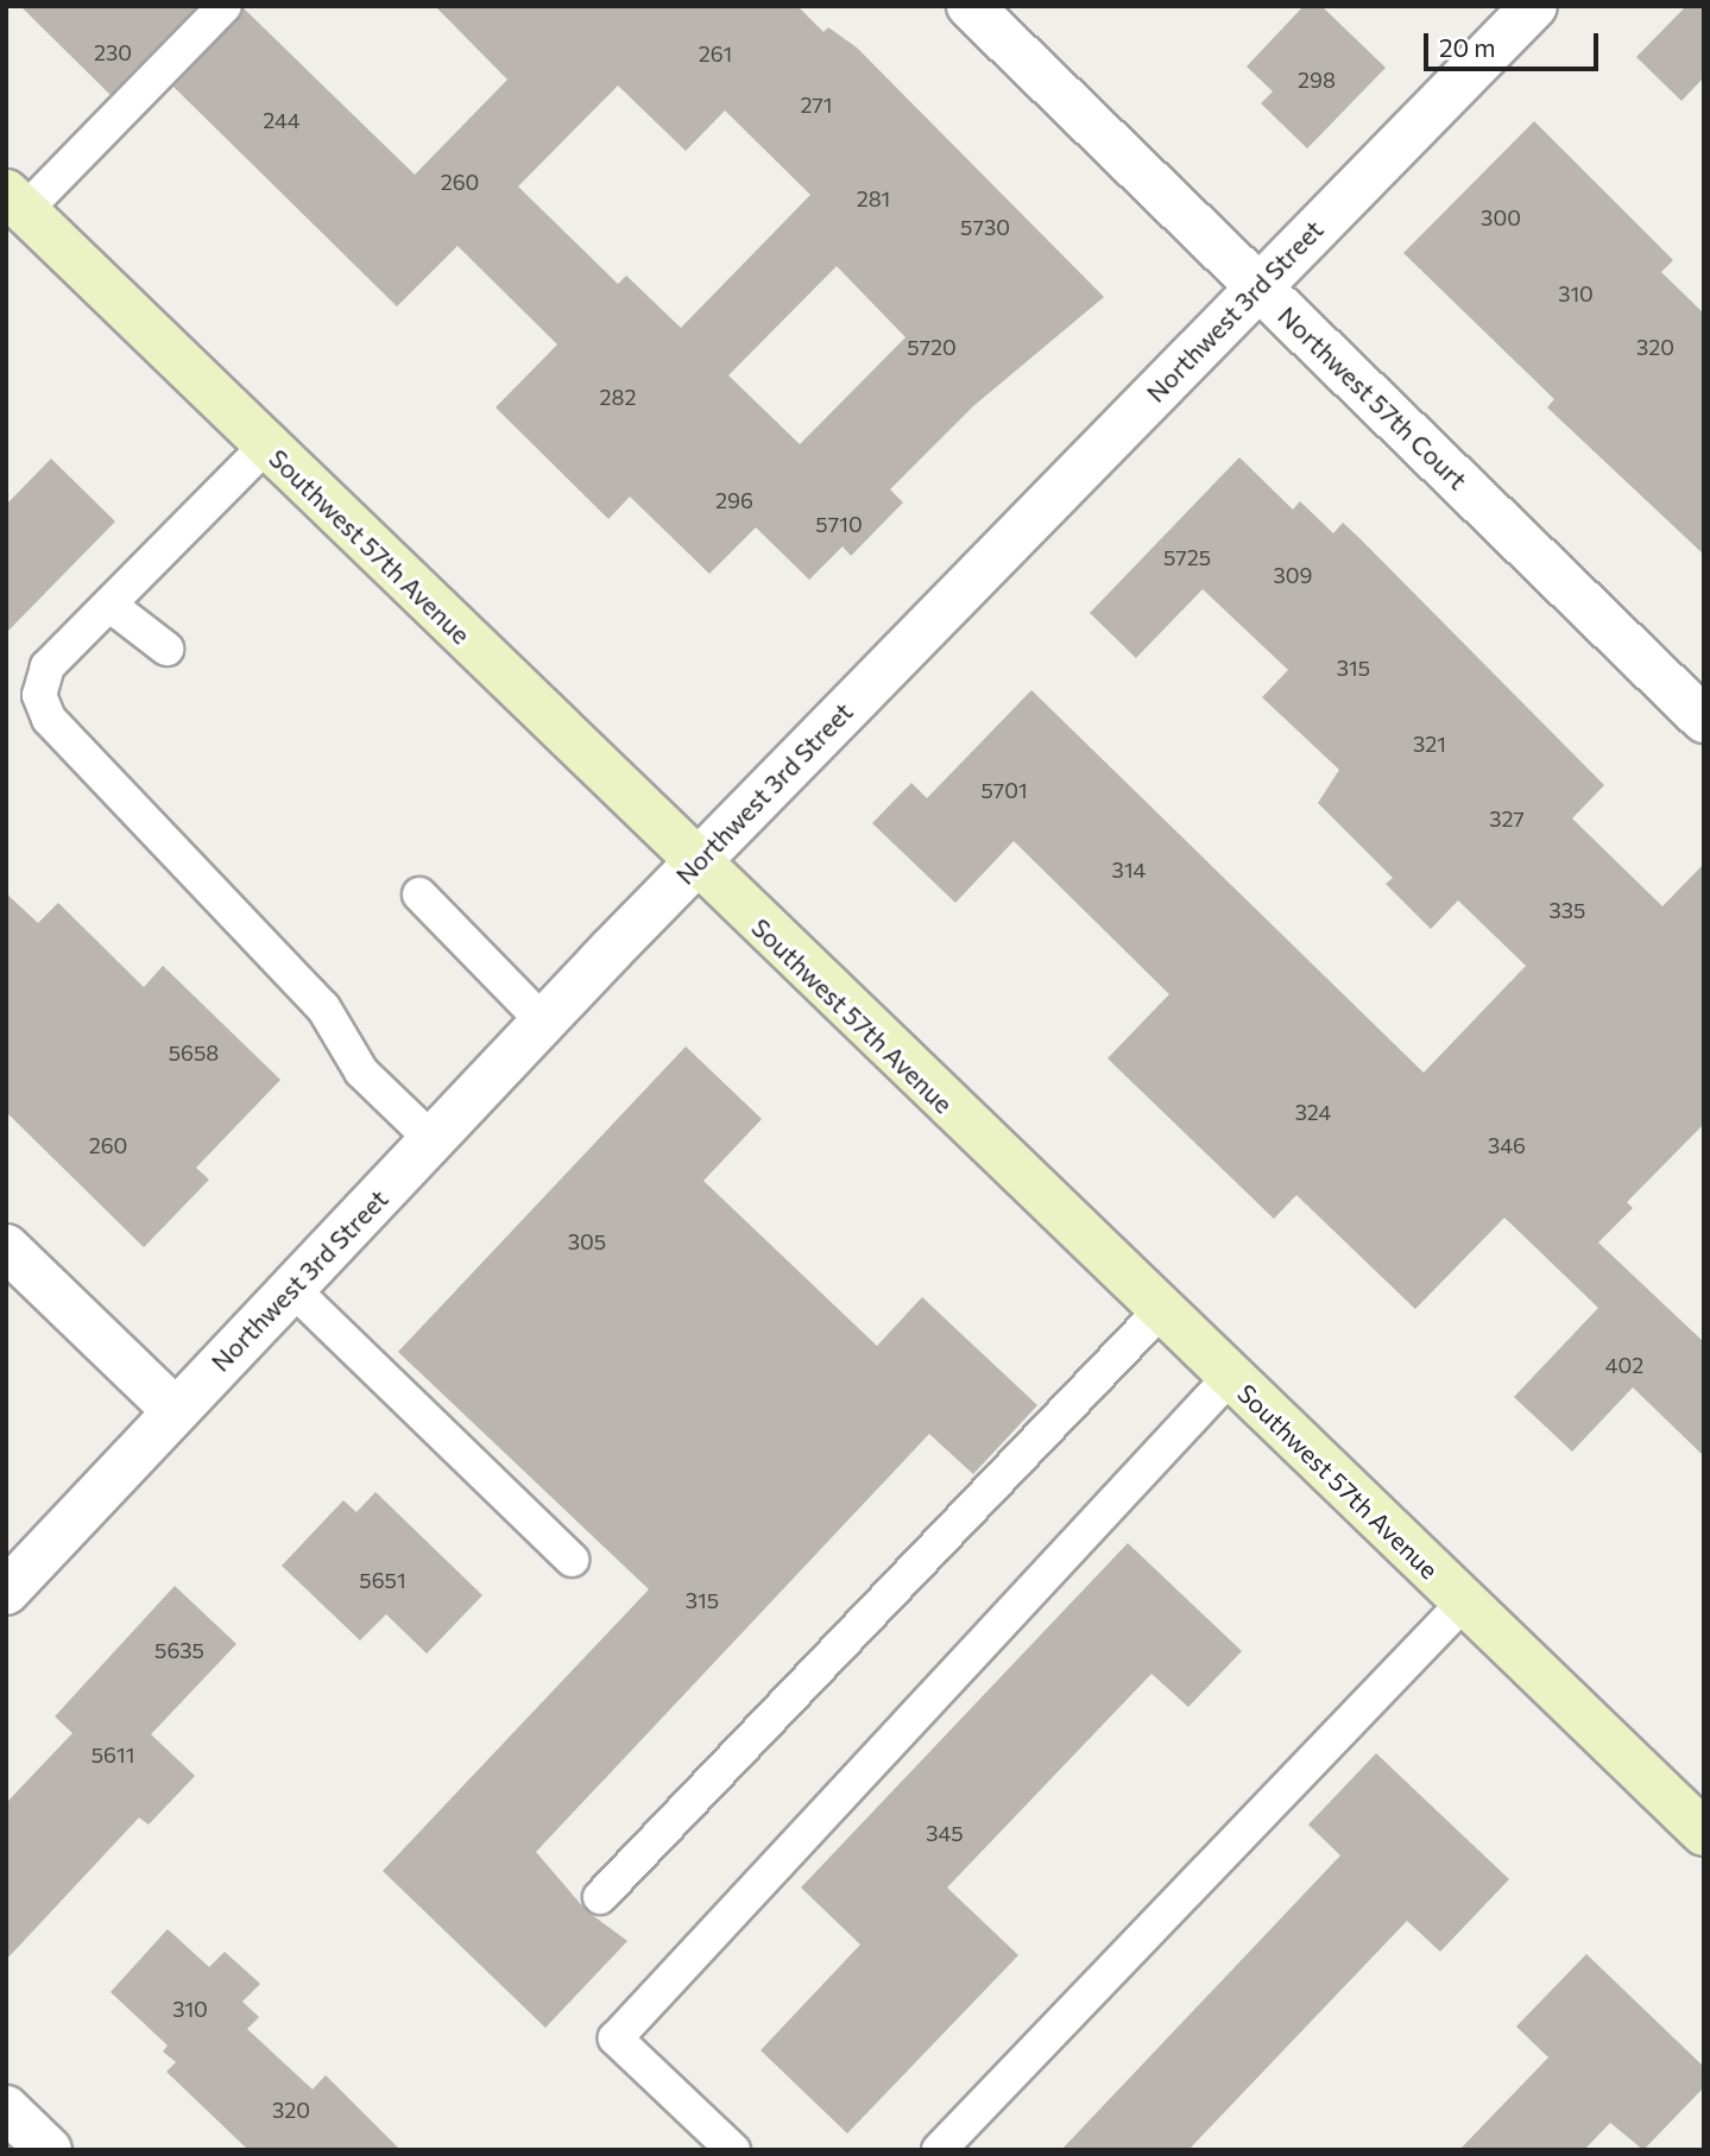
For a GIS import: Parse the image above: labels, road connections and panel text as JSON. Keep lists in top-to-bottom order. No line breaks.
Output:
{"streets":{"main road":["Southwest 57th Avenue"],"street":["Northwest 3rd Street","Northwest 57th Court"]},"crossings":[["Northwest 3rd Street","Northwest 57th Court"],["Northwest 3rd Street","Southwest 57th Avenue"]],"house_numbers":["230","261","298","271","244","260","281","300","5730","310","5720","320","282","296","5710","5725","309","315","321","5701","327","314","335","5658","324","260","346","305","402","5651","315","5635","5611","345","310","320"],"scale_bar":"20 m"}
